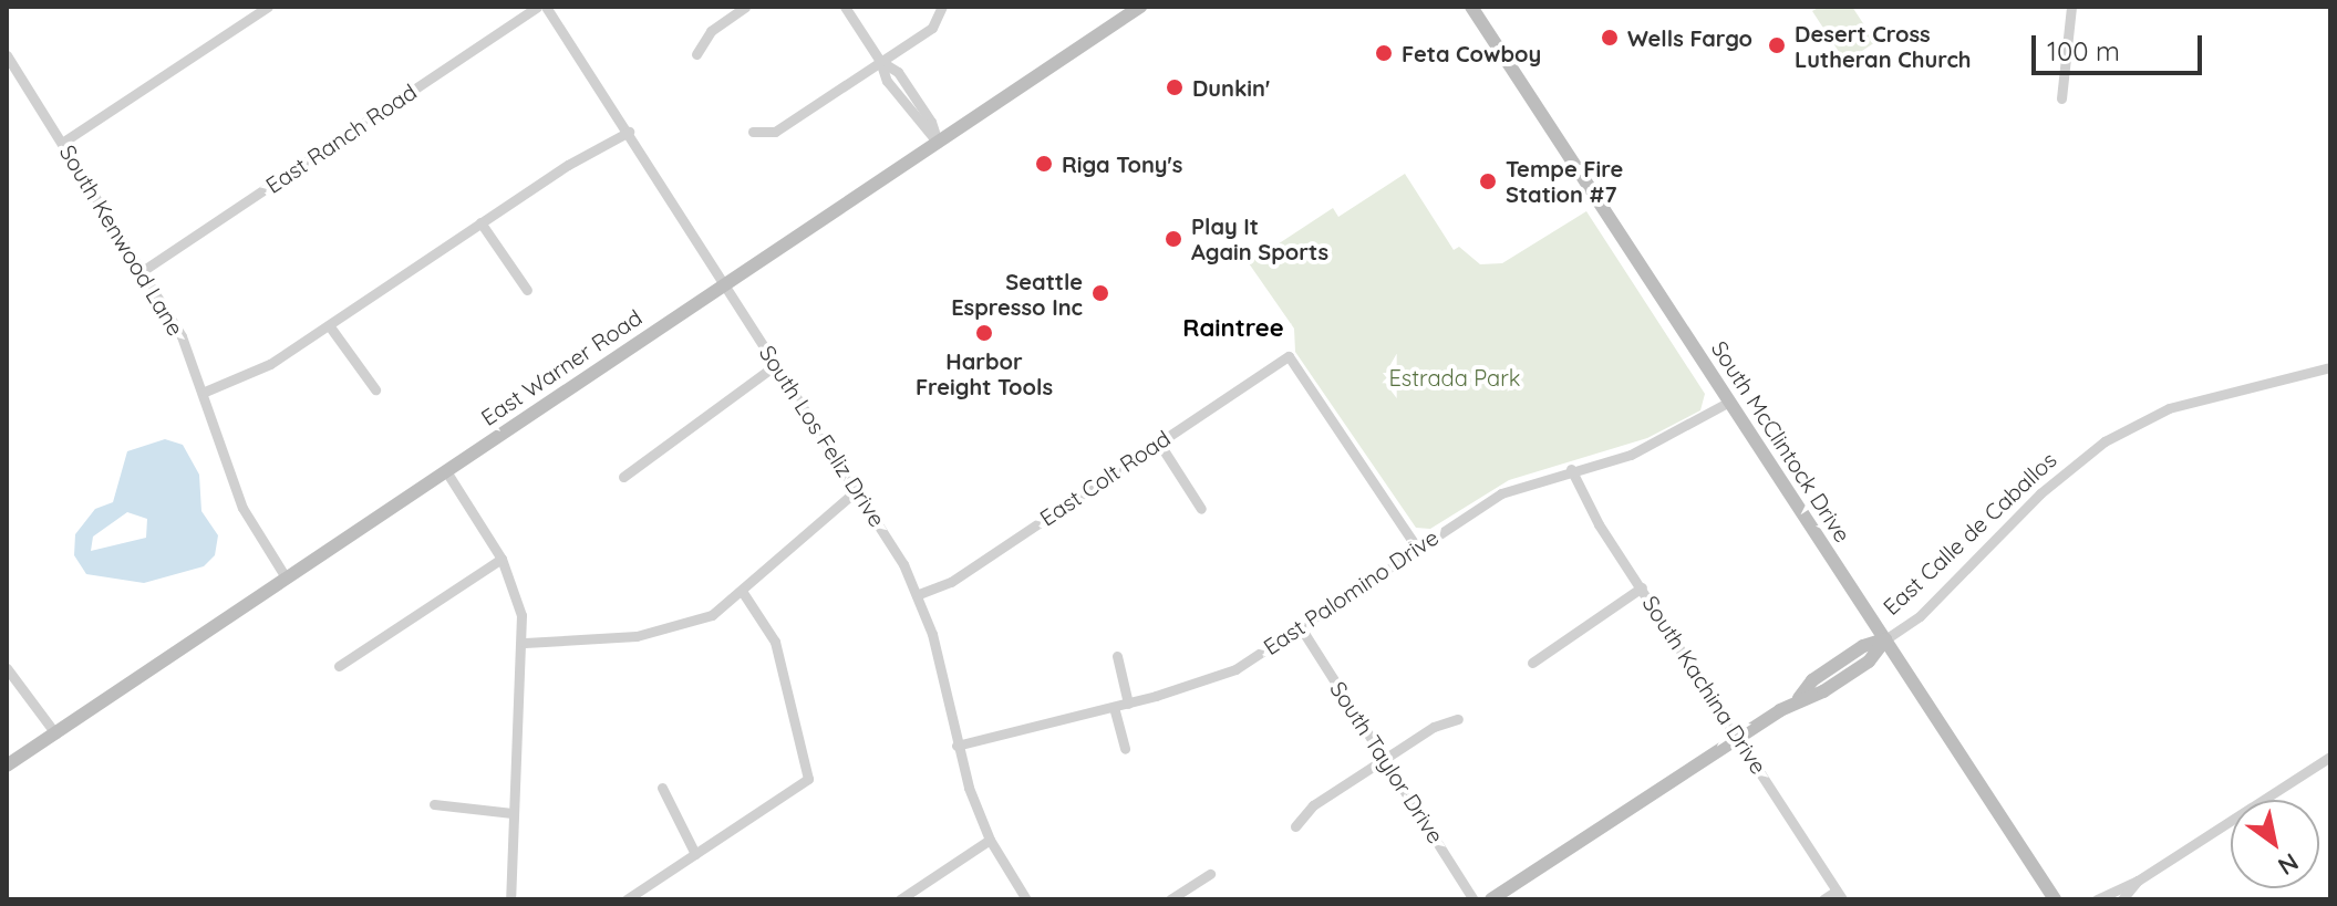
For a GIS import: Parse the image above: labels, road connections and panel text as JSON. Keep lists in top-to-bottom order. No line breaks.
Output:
{"streets":{"main road":["East Warner Road","South McClintock Drive","East Calle de Caballos"],"street":["East Ranch Road","South Kenwood Lane","South Los Feliz Drive","East Colt Road","East Palomino Drive","South Kachina Drive","South Taylor Drive"]},"crossings":[["East Ranch Road","South Kenwood Lane"],["South Kenwood Lane","East Warner Road"],["East Warner Road","South Los Feliz Drive"],["South Los Feliz Drive","East Colt Road"],["South Los Feliz Drive","East Palomino Drive"],["South McClintock Drive","East Calle de Caballos"],["South McClintock Drive","East Palomino Drive"],["East Colt Road","East Palomino Drive"],["East Calle de Caballos","South Kachina Drive"],["East Palomino Drive","South Kachina Drive"],["East Palomino Drive","South Taylor Drive"]],"districts":["Raintree"],"parks":["Estrada Park"],"places":["Wells Fargo","Desert Cross Lutheran Church","Feta Cowboy","Dunkin'","Riga Tony's","Tempe Fire Station #7","Play It Again Sports","Seattle Espresso Inc","Harbor Freight Tools"],"scale_bar":"100 m","north":"bottom right"}
